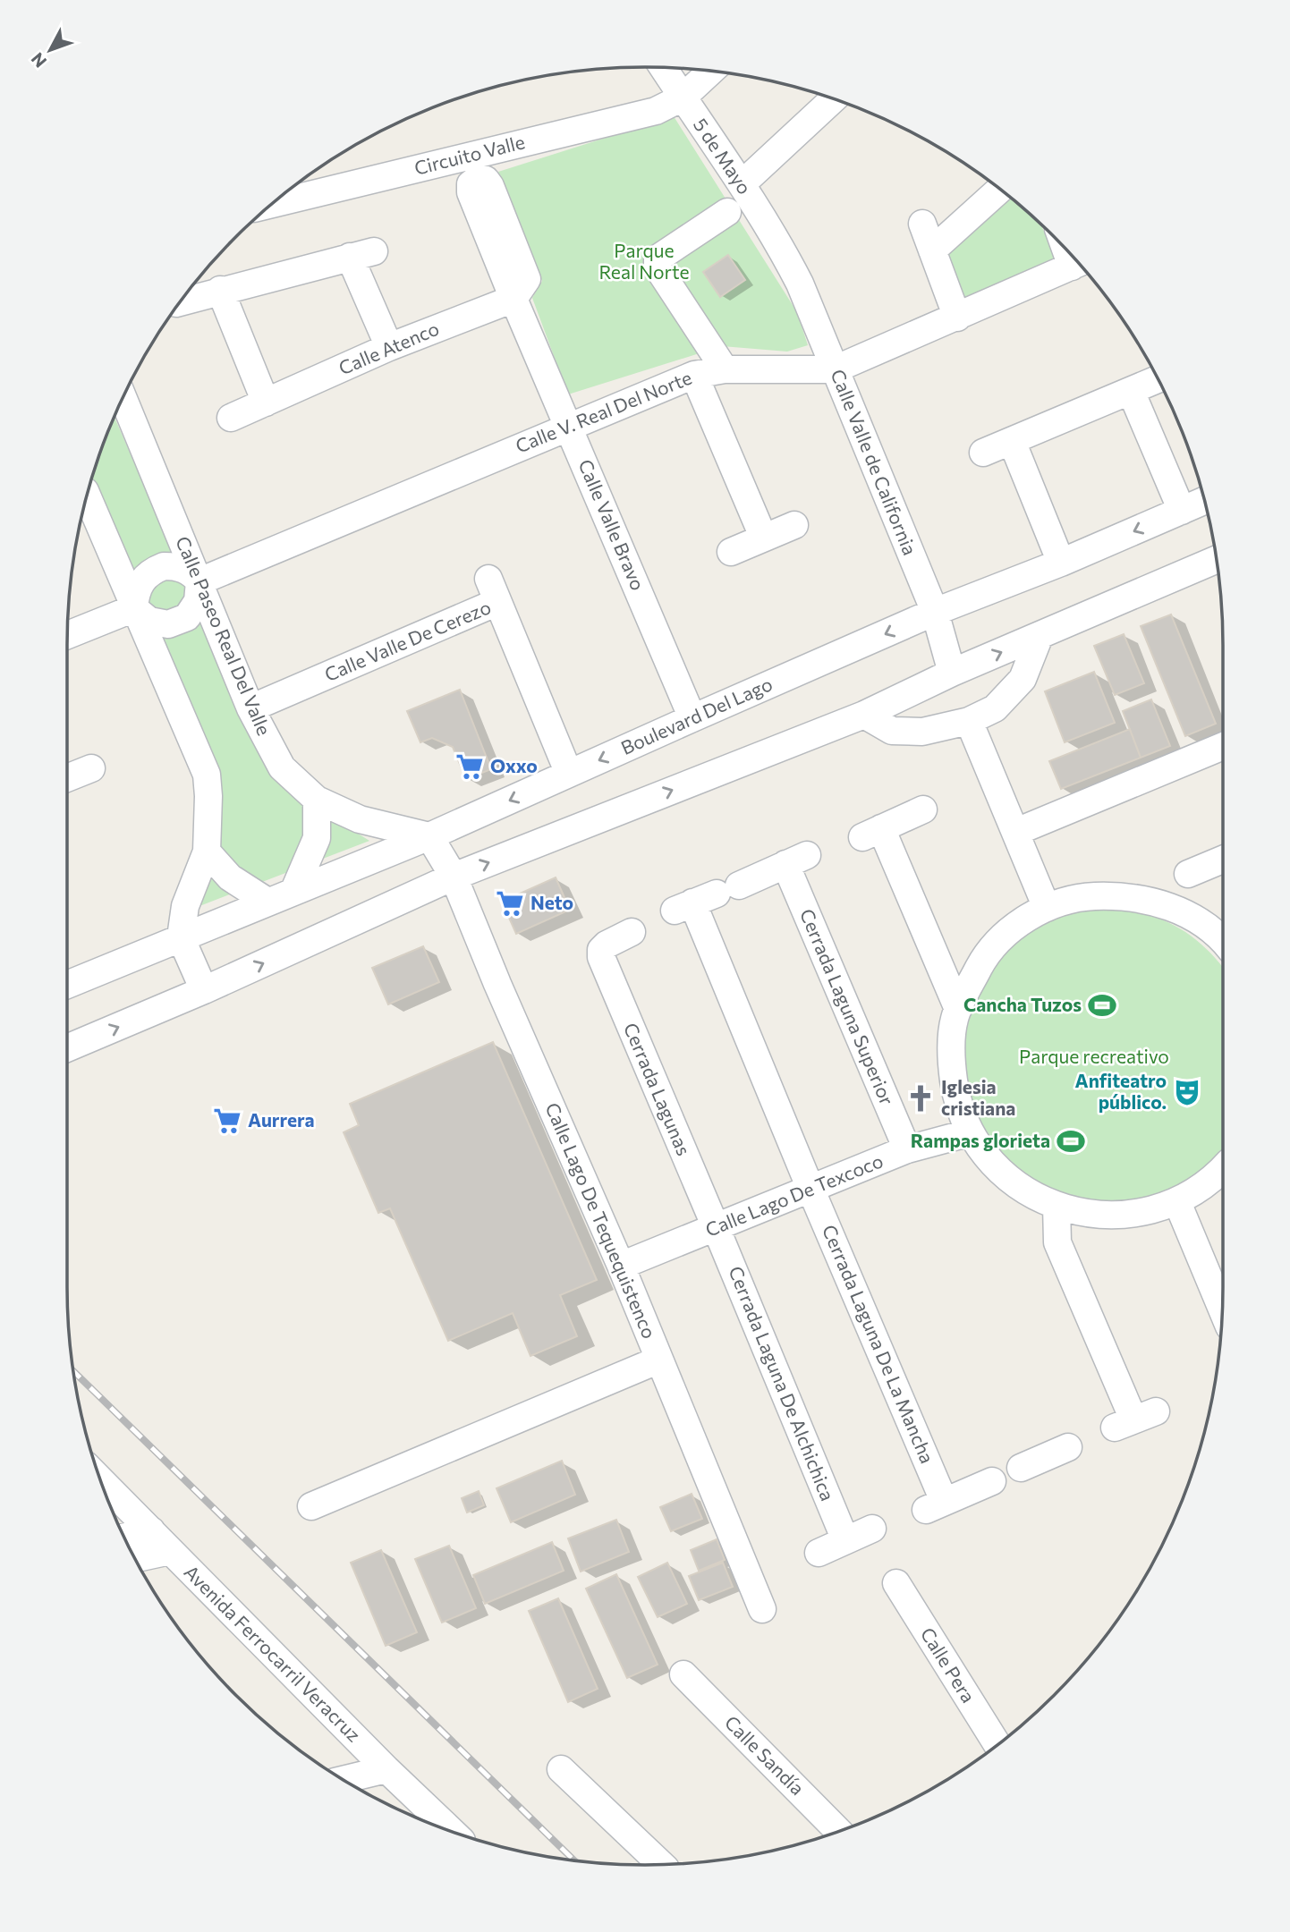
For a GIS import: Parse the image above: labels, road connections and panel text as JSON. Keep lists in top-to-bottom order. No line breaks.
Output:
{"streets":{"street":["Circuito Valle","5 de Mayo","Calle Atenco","Calle V. Real Del Norte","Calle Valle de California","Calle Valle Bravo","Calle Paseo Real Del Valle","Calle Valle De Cerezo","Boulevard Del Lago","Cerrada Laguna Superior","Cerrada Lagunas","Calle Lago De Texcoco","Calle Lago De Tequequistenco","Cerrada Laguna De La Mancha","Cerrada Laguna De Alchichica","Avenida Ferrocarril Veracruz","Calle Pera","Calle Sandía"]},"crossings":[["Circuito Valle","5 de Mayo"],["5 de Mayo","Calle Valle de California"],["Calle Atenco","Calle Valle Bravo"],["Calle V. Real Del Norte","Calle Valle de California"],["Calle V. Real Del Norte","Calle Valle Bravo"],["Calle V. Real Del Norte","Calle Paseo Real Del Valle"],["Calle Valle de California","Boulevard Del Lago"],["Calle Valle Bravo","Boulevard Del Lago"],["Calle Paseo Real Del Valle","Calle Valle De Cerezo"],["Calle Paseo Real Del Valle","Boulevard Del Lago"],["Calle Paseo Real Del Valle","Calle Lago De Tequequistenco"],["Calle Valle De Cerezo","Boulevard Del Lago"],["Boulevard Del Lago","Calle Lago De Tequequistenco"],["Cerrada Laguna Superior","Calle Lago De Texcoco"],["Cerrada Laguna Superior","Cerrada Laguna De La Mancha"],["Cerrada Lagunas","Calle Lago De Texcoco"],["Cerrada Lagunas","Cerrada Laguna De Alchichica"],["Calle Lago De Texcoco","Calle Lago De Tequequistenco"],["Calle Lago De Texcoco","Cerrada Laguna De La Mancha"],["Calle Lago De Texcoco","Cerrada Laguna De Alchichica"]],"parks":["Parque Real Norte","Parque recreativo"],"places":{"supermarket":["Oxxo","Neto","Aurrera"],"sports":["Cancha Tuzos","Rampas glorieta"],"theatre":["Anfiteatro público."],"church":["Iglesia cristiana"]},"north":"bottom left"}
